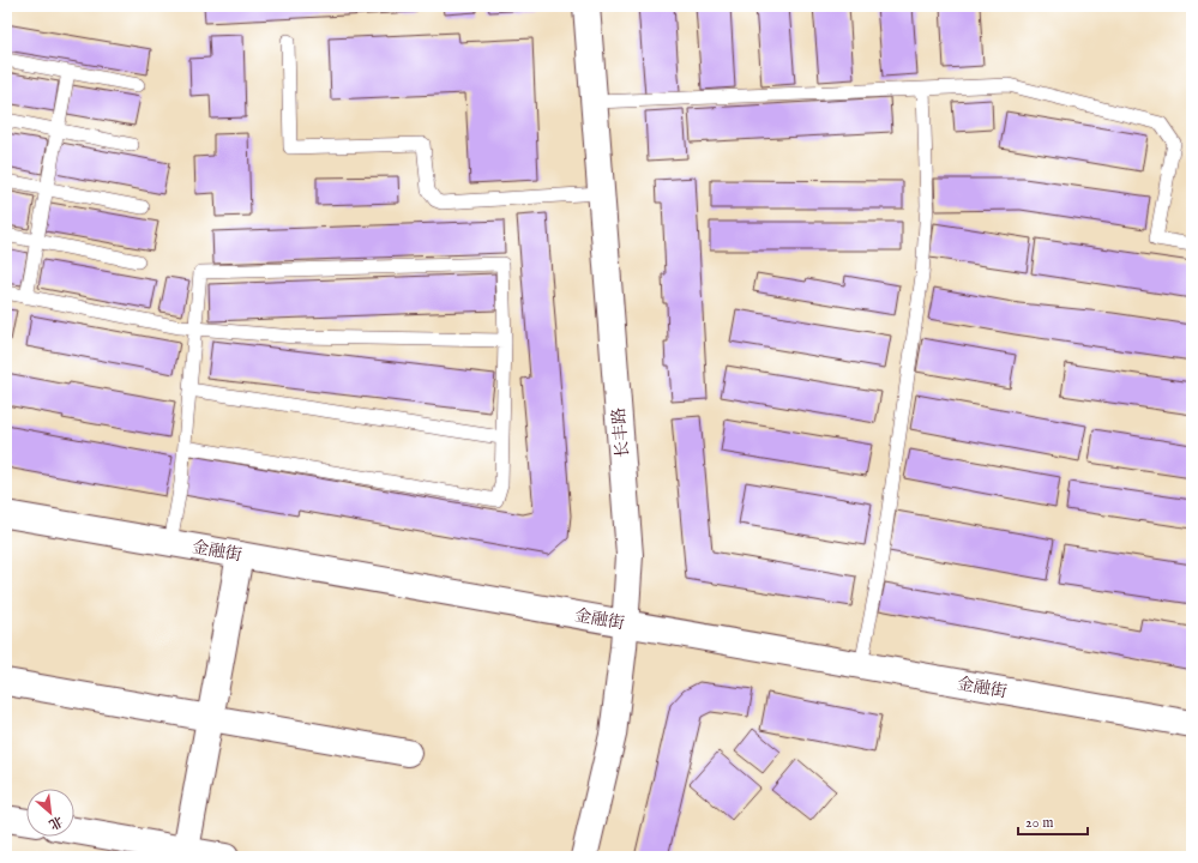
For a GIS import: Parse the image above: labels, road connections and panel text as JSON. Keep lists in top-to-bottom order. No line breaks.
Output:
{"streets":{"street":["长丰路","金融街"]},"crossings":[["长丰路","金融街"]],"scale_bar":"20 m","north":"bottom right"}
